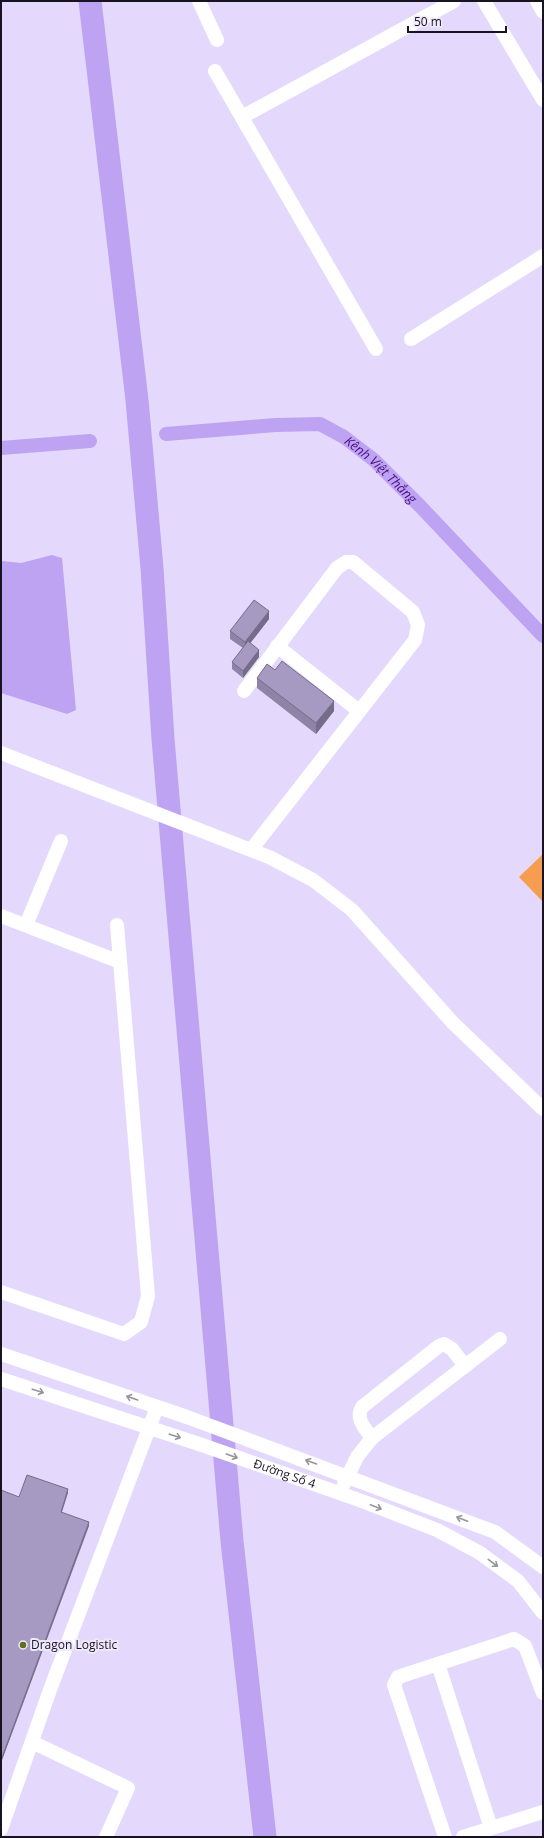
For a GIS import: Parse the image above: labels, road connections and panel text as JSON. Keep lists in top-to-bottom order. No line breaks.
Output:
{"streets":{"street":["Đường Số 4"]},"water":["Kênh Việt Thắng"],"places":["Dragon Logistic"],"scale_bar":"50 m"}
